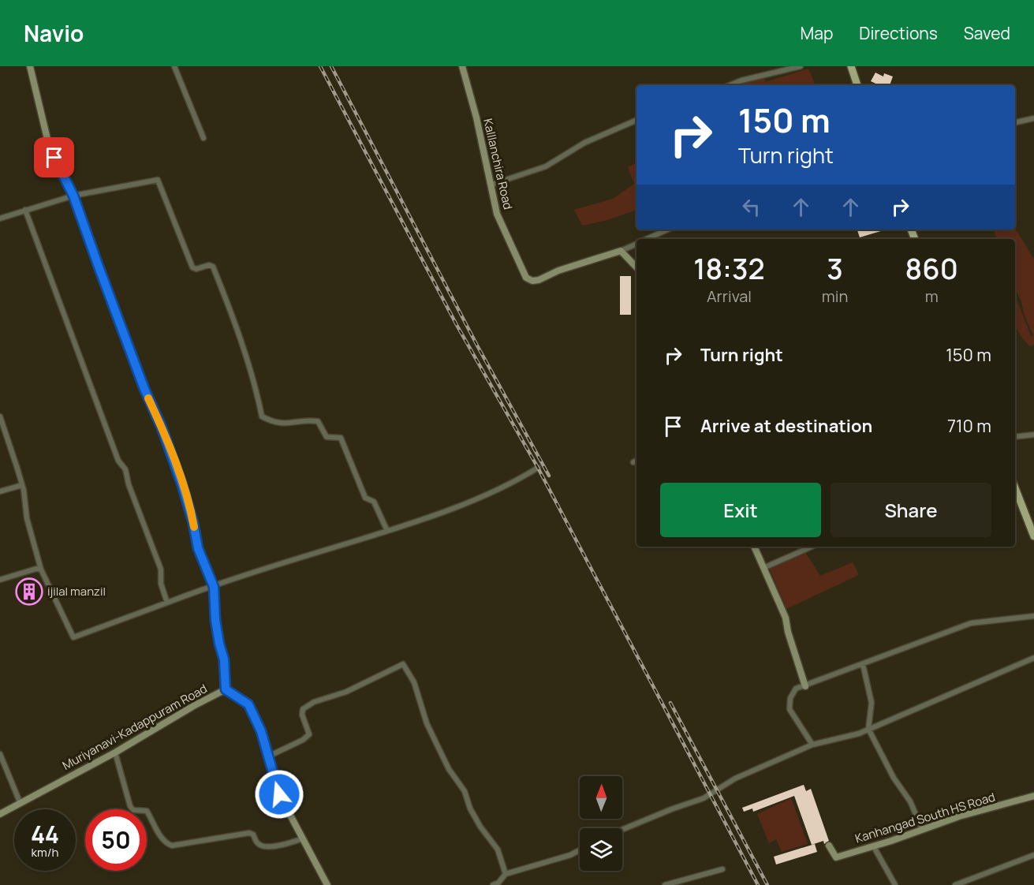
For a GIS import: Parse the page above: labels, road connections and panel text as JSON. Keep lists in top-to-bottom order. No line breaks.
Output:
{"streets":{"street":["Kalllanchira Road","Muriyanavi-Kadappuram Road","Kanhangad South HS Road"]},"places":{"building":["ijilal manzil"]},"north":"top","page":{"header":"Navio","nav":["Map","Directions","Saved"],"turn":["150 m","Turn right"],"eta":["18:32","Arrival","3","min","860","m"],"list":[{"name":"Turn right","value":"150 m"},{"name":"Arrive at destination","value":"710 m"}],"buttons":["Exit","Share"],"speed":"44 km/h","limit":"50"}}
